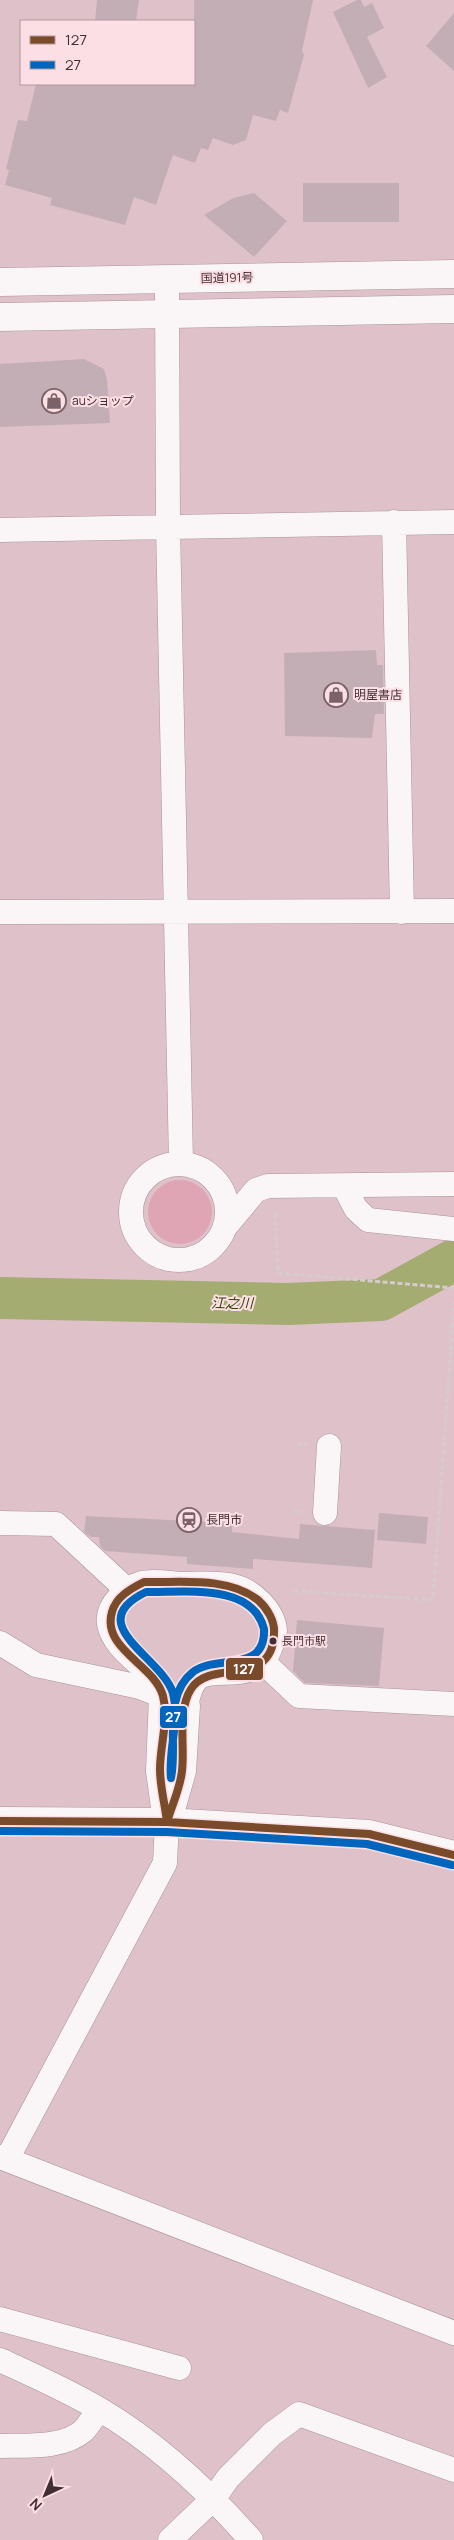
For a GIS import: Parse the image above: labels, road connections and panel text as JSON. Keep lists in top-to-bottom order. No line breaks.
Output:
{"streets":{"main road":["国道191号"]},"water":["江之川"],"places":{"shop":["auショップ","明屋書店"],"station":["長門市"],"other":["長門市駅"]},"lines":["transit line 127","transit line 27"],"legend":["127","27"],"north":"bottom left"}
